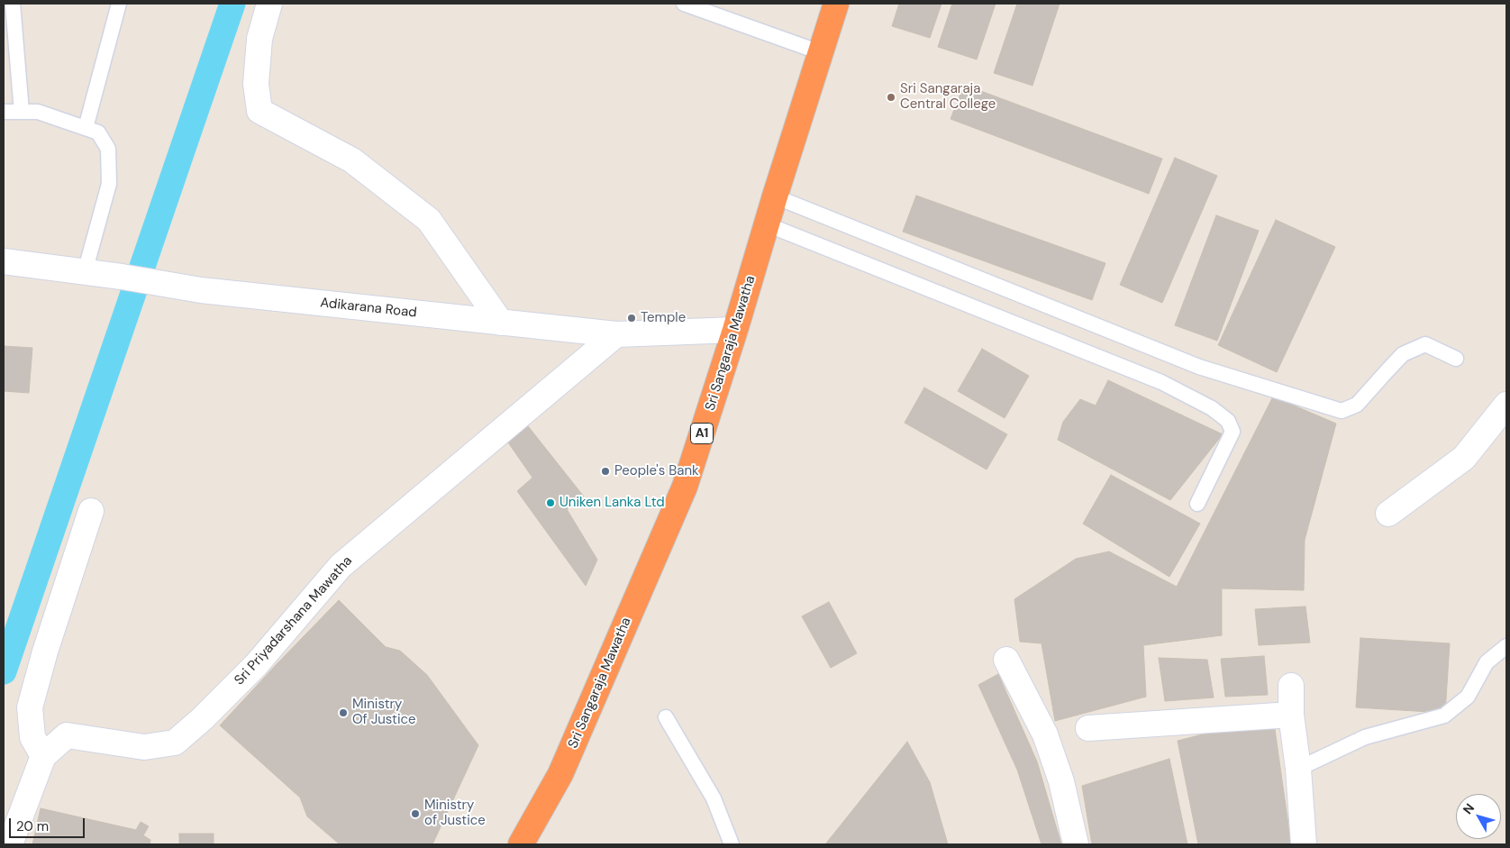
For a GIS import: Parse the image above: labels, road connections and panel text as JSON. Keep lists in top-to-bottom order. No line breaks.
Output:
{"streets":{"highway":["Sri Sangaraja Mawatha","A1"],"street":["Adikarana Road","Sri Priyadarshana Mawatha"]},"crossings":[["Adikarana Road","Sri Sangaraja Mawatha"],["Adikarana Road","Sri Priyadarshana Mawatha"]],"places":["Sri Sangaraja Central College","Temple","People's Bank","Uniken Lanka Ltd","Ministry Of Justice","Ministry of Justice"],"scale_bar":"20 m","north":"top left"}
